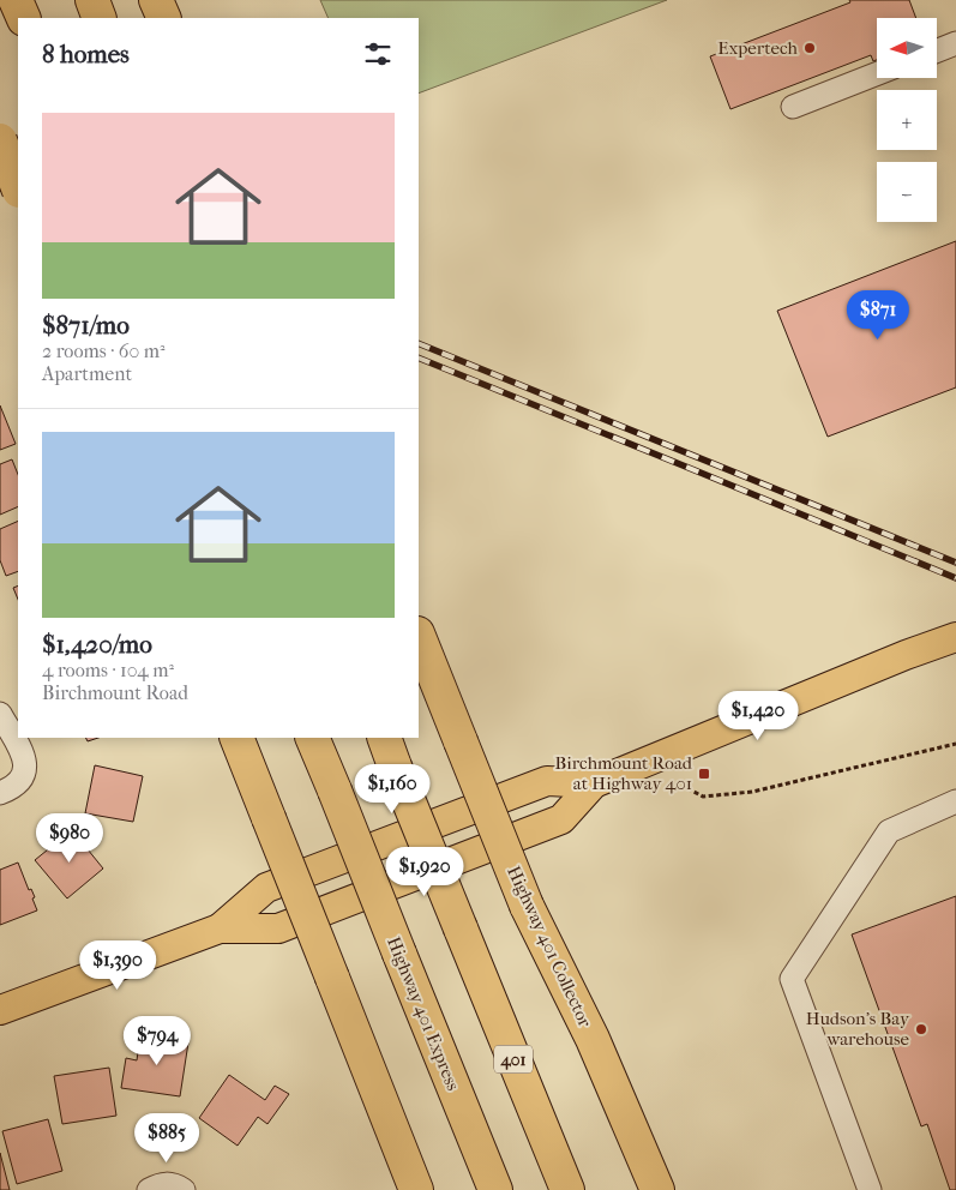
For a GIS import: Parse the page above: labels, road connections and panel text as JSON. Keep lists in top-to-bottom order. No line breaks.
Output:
{"streets":{"highway":["Highway 401 Collector","Highway 401 Express","401"]},"places":{"other":["Expertech","Hudson's Bay warehouse"],"transit":["Birchmount Road at Highway 401"]},"north":"left","page":{"map_buttons":["+","−"],"heading":"8 homes","list":[{"name":"$871/mo","note":"2 rooms · 60 m² · Apartment"},{"name":"$1,420/mo","note":"4 rooms · 104 m² · Birchmount Road"}],"price":["$871","$1,420","$1,160","$980","$1,920","$1,390","$794","$885"]}}
